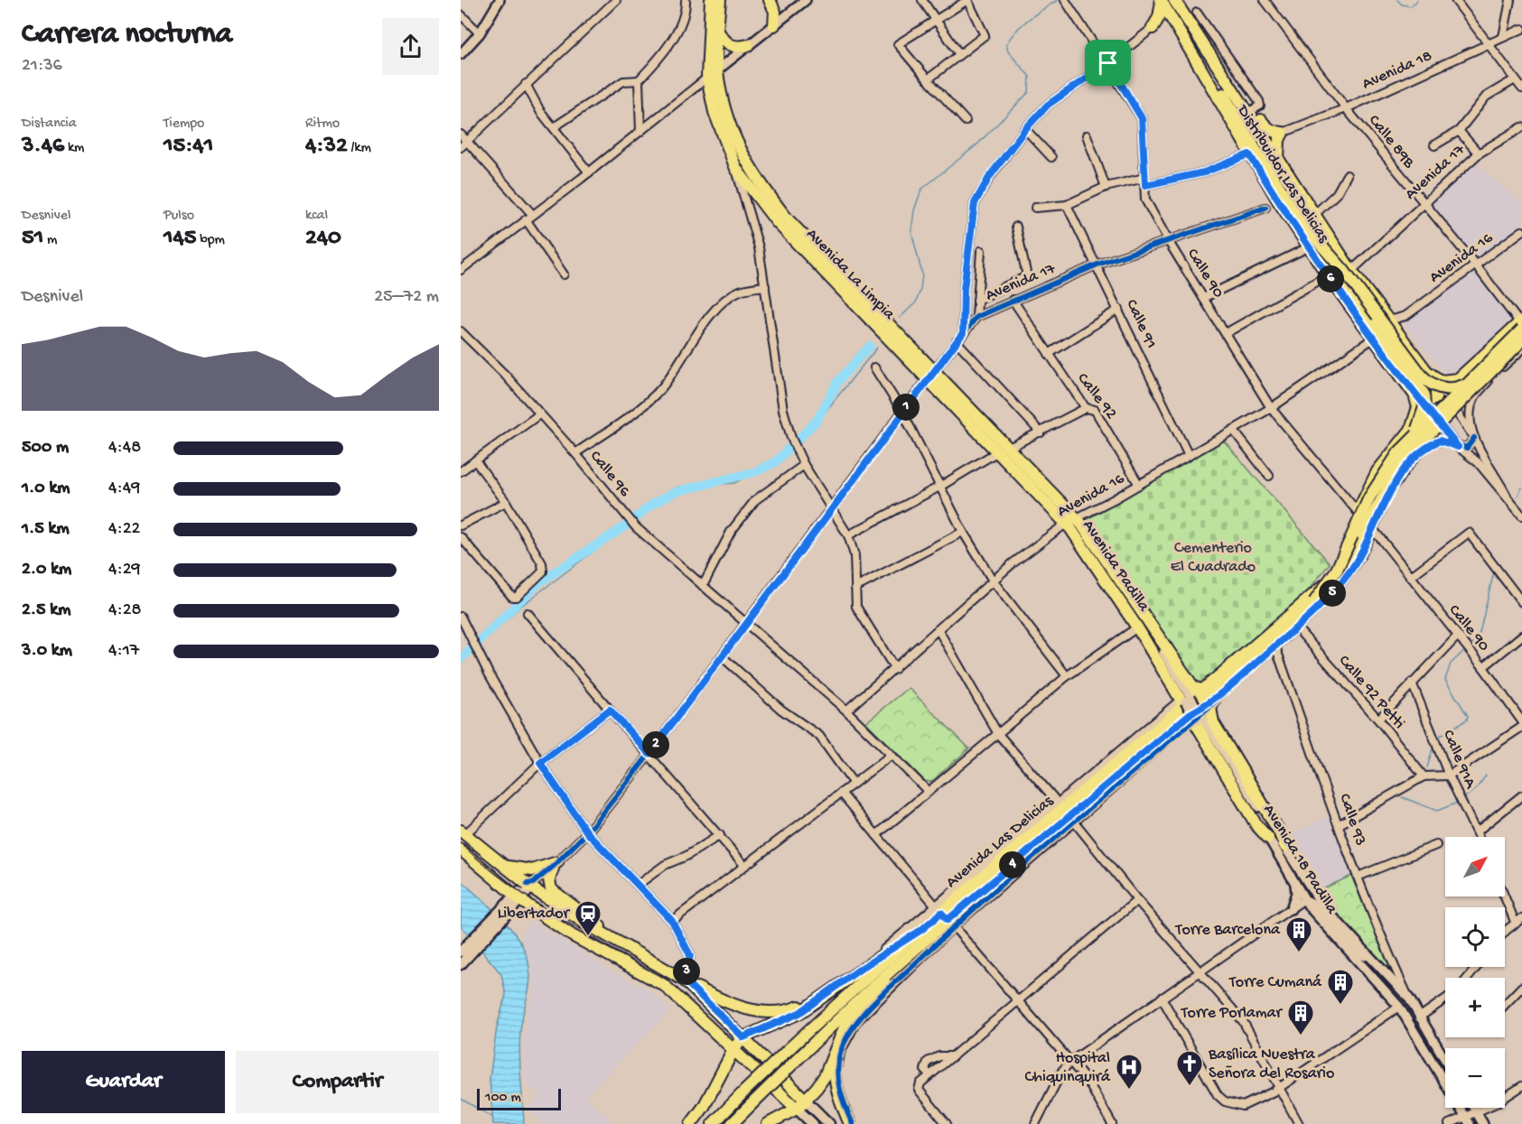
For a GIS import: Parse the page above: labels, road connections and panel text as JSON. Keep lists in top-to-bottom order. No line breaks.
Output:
{"streets":{"main road":["Avenida 17","Distribuidor Las Delicias","Avenida La Limpia","Avenida Padilla","Avenida Las Delicias"],"street":["Avenida 18","Calle 89B","Avenida 16","Calle 90","Calle 91","Calle 92","Calle 96","Calle 92 Petti","Calle 91A","Calle 93","Avenida 18 Padilla"]},"crossings":[["Avenida 18","Calle 89B"],["Calle 89B","Avenida 17"],["Calle 89B","Avenida 16"],["Avenida 17","Distribuidor Las Delicias"],["Avenida 17","Calle 90"],["Avenida 17","Avenida La Limpia"],["Avenida 17","Calle 91"],["Avenida 17","Calle 92"],["Avenida 17","Calle 96"],["Distribuidor Las Delicias","Avenida 16"],["Avenida 16","Calle 90"],["Avenida 16","Avenida La Limpia"],["Avenida 16","Calle 91"],["Avenida 16","Calle 92"],["Avenida 16","Calle 96"],["Avenida 16","Avenida Padilla"],["Avenida La Limpia","Avenida Padilla"],["Avenida Padilla","Avenida Las Delicias"],["Avenida Padilla","Avenida 18 Padilla"],["Calle 93","Avenida 18 Padilla"]],"parks":["Cementerio El Cuadrado"],"places":{"station":["Libertador"],"building":["Torre Barcelona","Torre Cumaná","Torre Porlamar"],"church":["Basílica Nuestra Señora del Rosario"],"hospital":["Hospital Chiquinquirá"]},"scale_bar":"100 m","north":"top right","page":{"heading":["Carrera nocturna","21:36"],"stats":[["Distancia","3.46 km"],["Tiempo","15:41"],["Ritmo","4:32 /km"],["Desnivel","51 m"],["Pulso","145 bpm"],["kcal","240"]],"pins":["6","1","5","2","4","3"],"chart":["Desnivel","25–72 m"],"list":[{"name":"500 m","note":"4:48"},{"name":"1.0 km","note":"4:49"},{"name":"1.5 km","note":"4:22"},{"name":"2.0 km","note":"4:29"},{"name":"2.5 km","note":"4:28"},{"name":"3.0 km","note":"4:17"}],"map_buttons":["+","−"],"buttons":["Guardar","Compartir"],"scale":"100 m"}}
